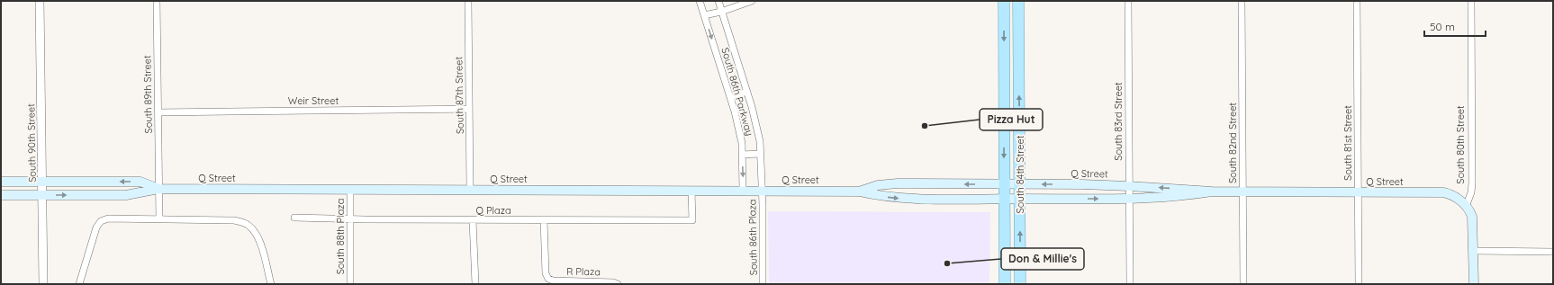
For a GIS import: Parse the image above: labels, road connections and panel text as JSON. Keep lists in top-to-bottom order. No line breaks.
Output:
{"streets":{"main road":["Q Street","South 84th Street"],"street":["South 86th Parkway","South 89th Street","South 87th Street","Weir Street","South 83rd Street","South 90th Street","South 82nd Street","South 81st Street","South 80th Street","Q Plaza","South 88th Plaza","South 86th Plaza","R Plaza"]},"crossings":[["South 86th Parkway","Q Street"],["South 86th Parkway","South 86th Plaza"],["South 89th Street","Weir Street"],["South 89th Street","Q Street"],["South 87th Street","Weir Street"],["South 87th Street","Q Street"],["South 83rd Street","Q Street"],["South 90th Street","Q Street"],["South 82nd Street","Q Street"],["South 81st Street","Q Street"],["South 80th Street","Q Street"],["Q Street","South 84th Street"],["Q Street","Q Plaza"],["Q Street","South 88th Plaza"],["Q Street","South 86th Plaza"],["Q Plaza","South 88th Plaza"],["Q Plaza","R Plaza"]],"places":["Pizza Hut","Don & Millie's"],"scale_bar":"50 m"}
